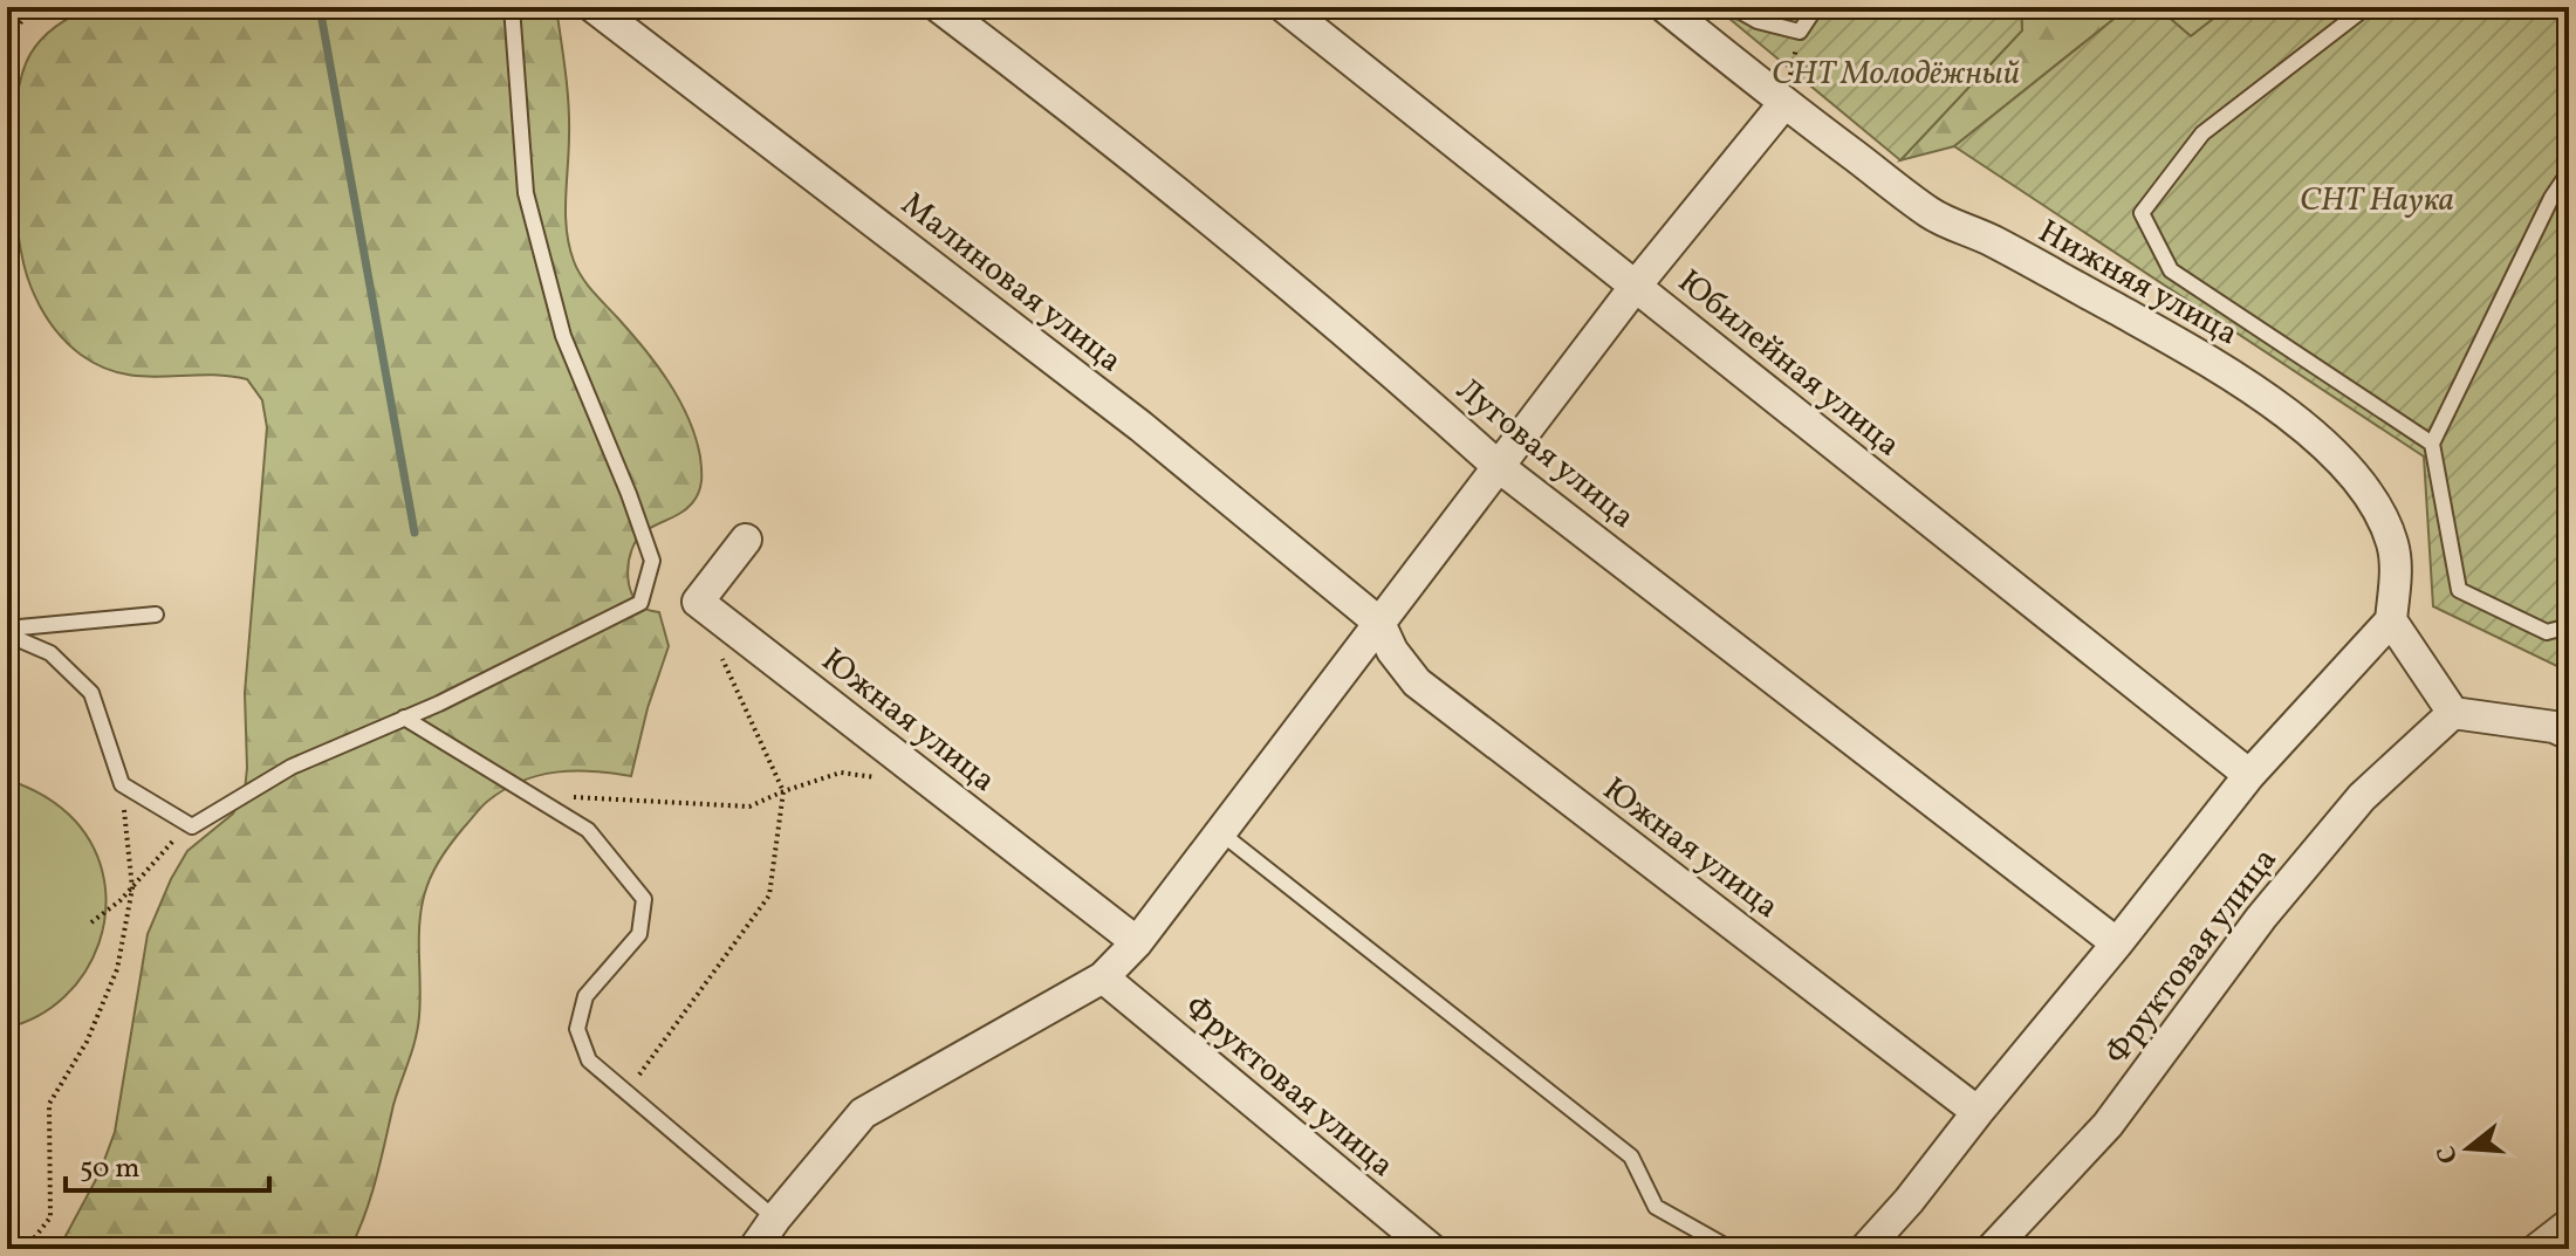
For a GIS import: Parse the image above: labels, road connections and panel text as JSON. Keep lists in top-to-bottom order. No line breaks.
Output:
{"streets":{"street":["Малиновая улица","Нижняя улица","Юбилейная улица","Луговая улица","Южная улица","Фруктовая улица"]},"crossings":[["Малиновая улица","Южная улица"]],"parks":["СНТ Молодёжный","СНТ Наука"],"scale_bar":"50 m","north":"left"}
